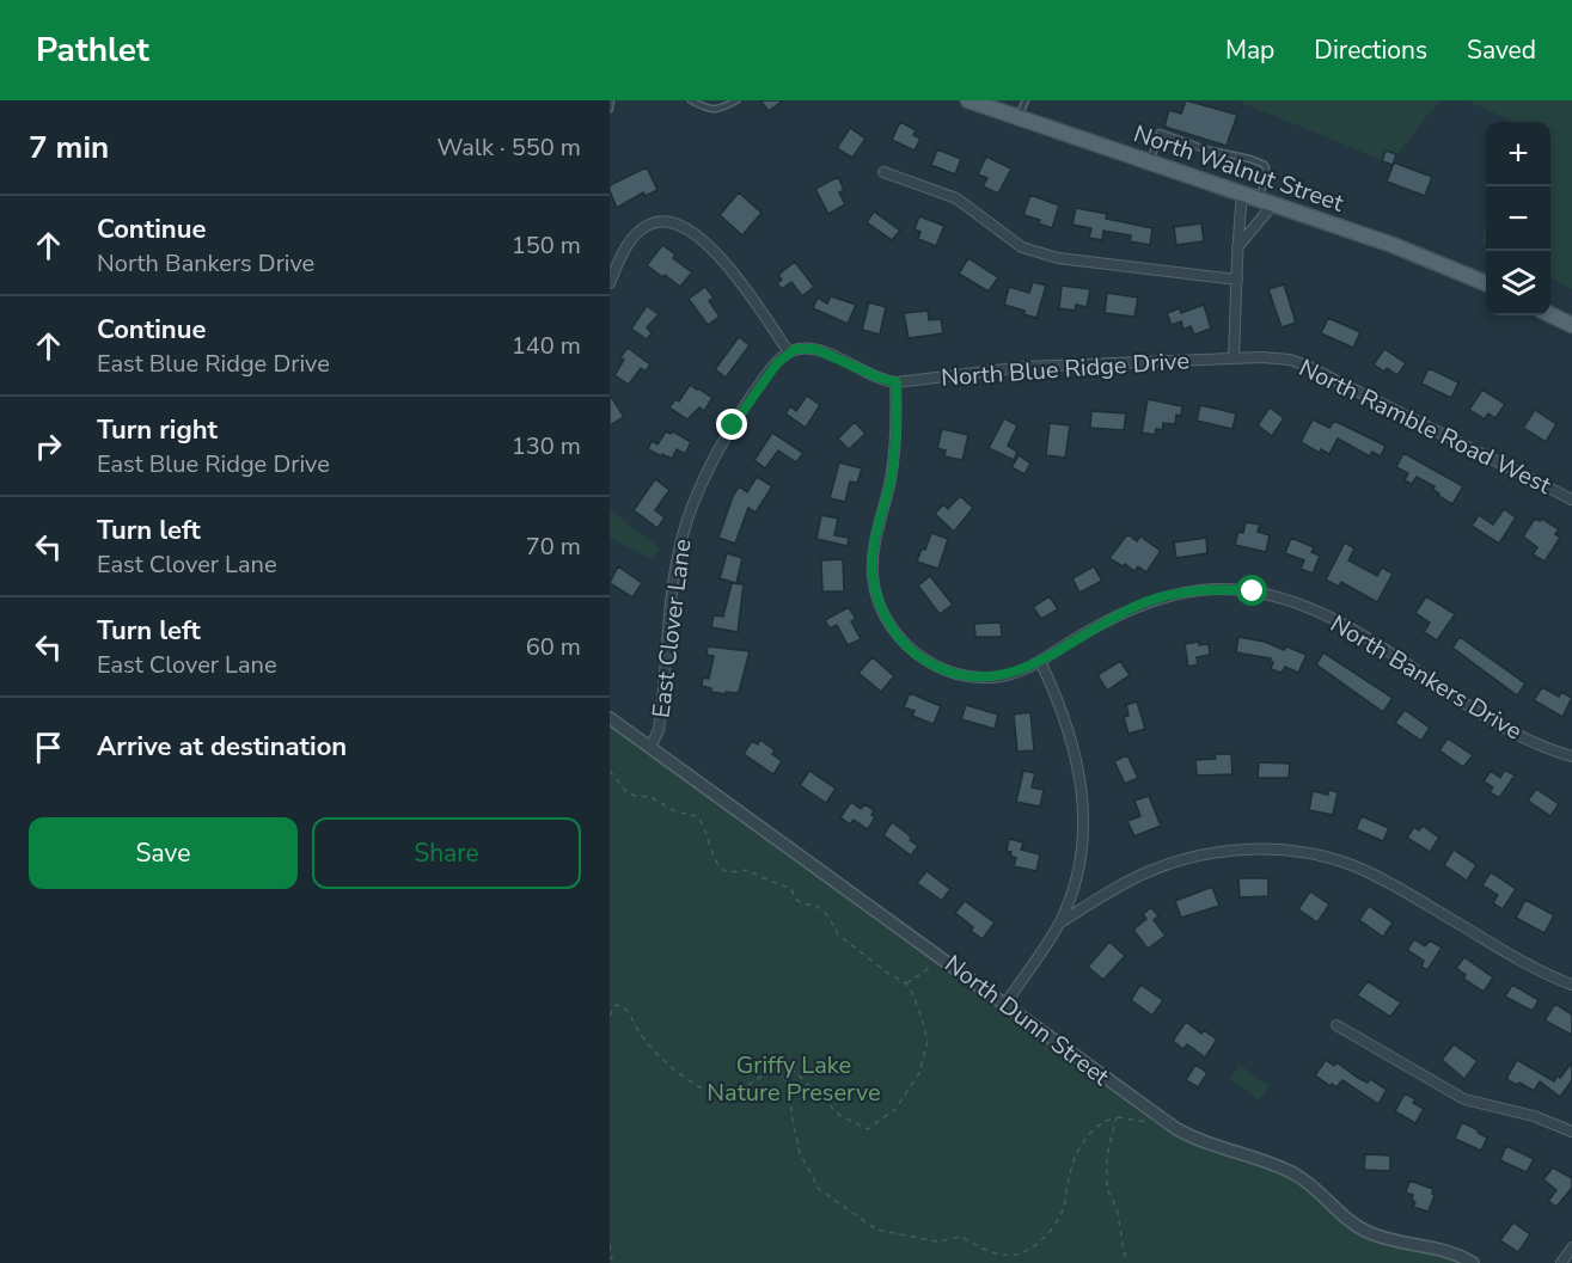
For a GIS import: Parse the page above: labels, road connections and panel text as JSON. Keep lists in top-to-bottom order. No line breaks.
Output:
{"streets":{"main road":["North Walnut Street"],"street":["North Blue Ridge Drive","North Ramble Road West","East Clover Lane","North Bankers Drive","North Dunn Street"]},"crossings":[["North Blue Ridge Drive","North Ramble Road West"],["North Blue Ridge Drive","North Bankers Drive"],["East Clover Lane","North Dunn Street"]],"parks":["Griffy Lake Nature Preserve"],"page":{"header":"Pathlet","nav":["Map","Directions","Saved"],"heading":["7 min","Walk · 550 m"],"map_buttons":["+","−"],"list":[["Continue","North Bankers Drive","150 m"],["Continue","East Blue Ridge Drive","140 m"],["Turn right","East Blue Ridge Drive","130 m"],["Turn left","East Clover Lane","70 m"],["Turn left","East Clover Lane","60 m"],"Arrive at destination"],"buttons":["Save","Share"]}}
